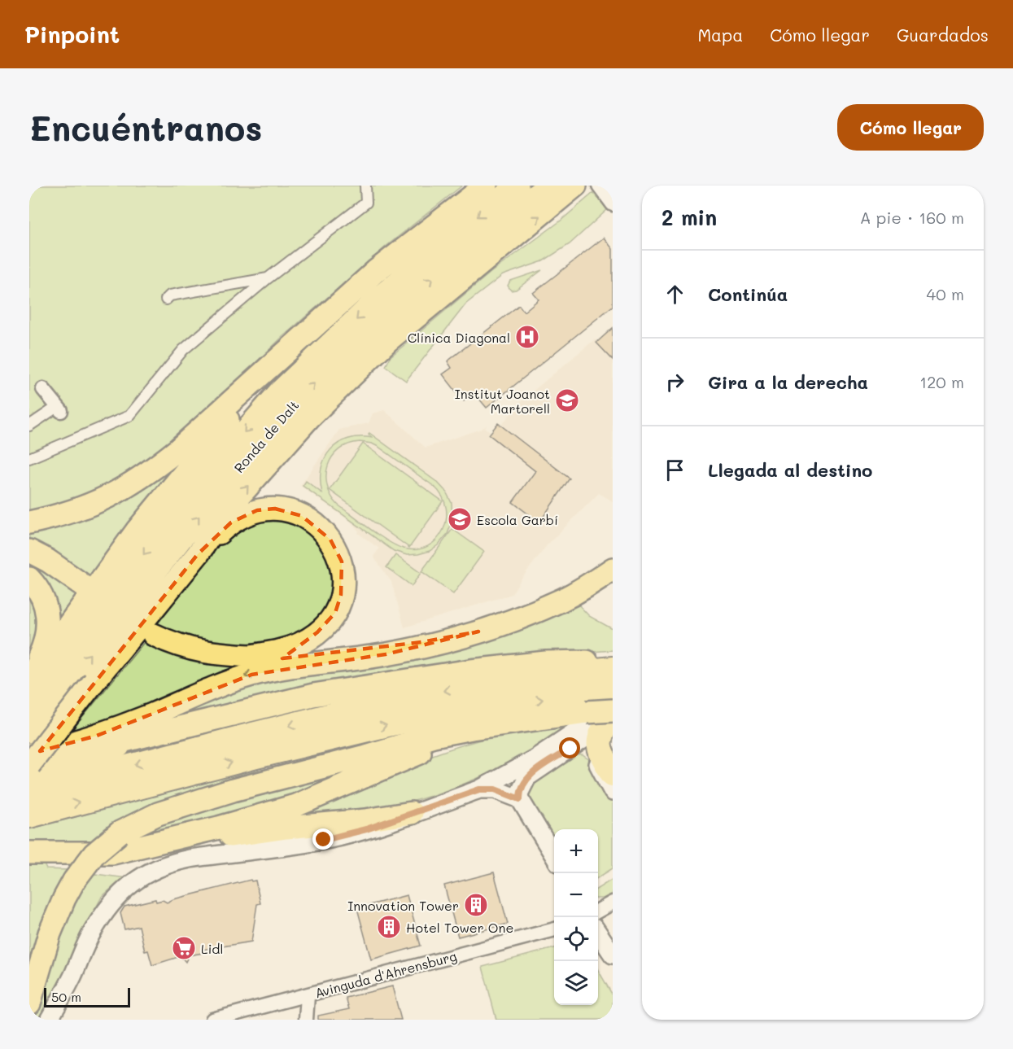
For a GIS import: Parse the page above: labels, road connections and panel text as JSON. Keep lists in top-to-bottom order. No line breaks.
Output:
{"streets":{"highway":["Ronda de Dalt"],"street":["Avinguda d'Ahrensburg"]},"places":{"hospital":["Clínica Diagonal"],"school or university":["Institut Joanot Martorell","Escola Garbí"],"building":["Innovation Tower","Hotel Tower One"],"supermarket":["Lidl"]},"scale_bar":"50 m","page":{"header":"Pinpoint","nav":["Mapa","Cómo llegar","Guardados"],"buttons":"Cómo llegar","title":"Encuéntranos","heading":["2 min","A pie · 160 m"],"list":[["Continúa","40 m"],["Gira a la derecha","120 m"],"Llegada al destino"],"map_buttons":["+","−"],"scale":"50 m"}}
